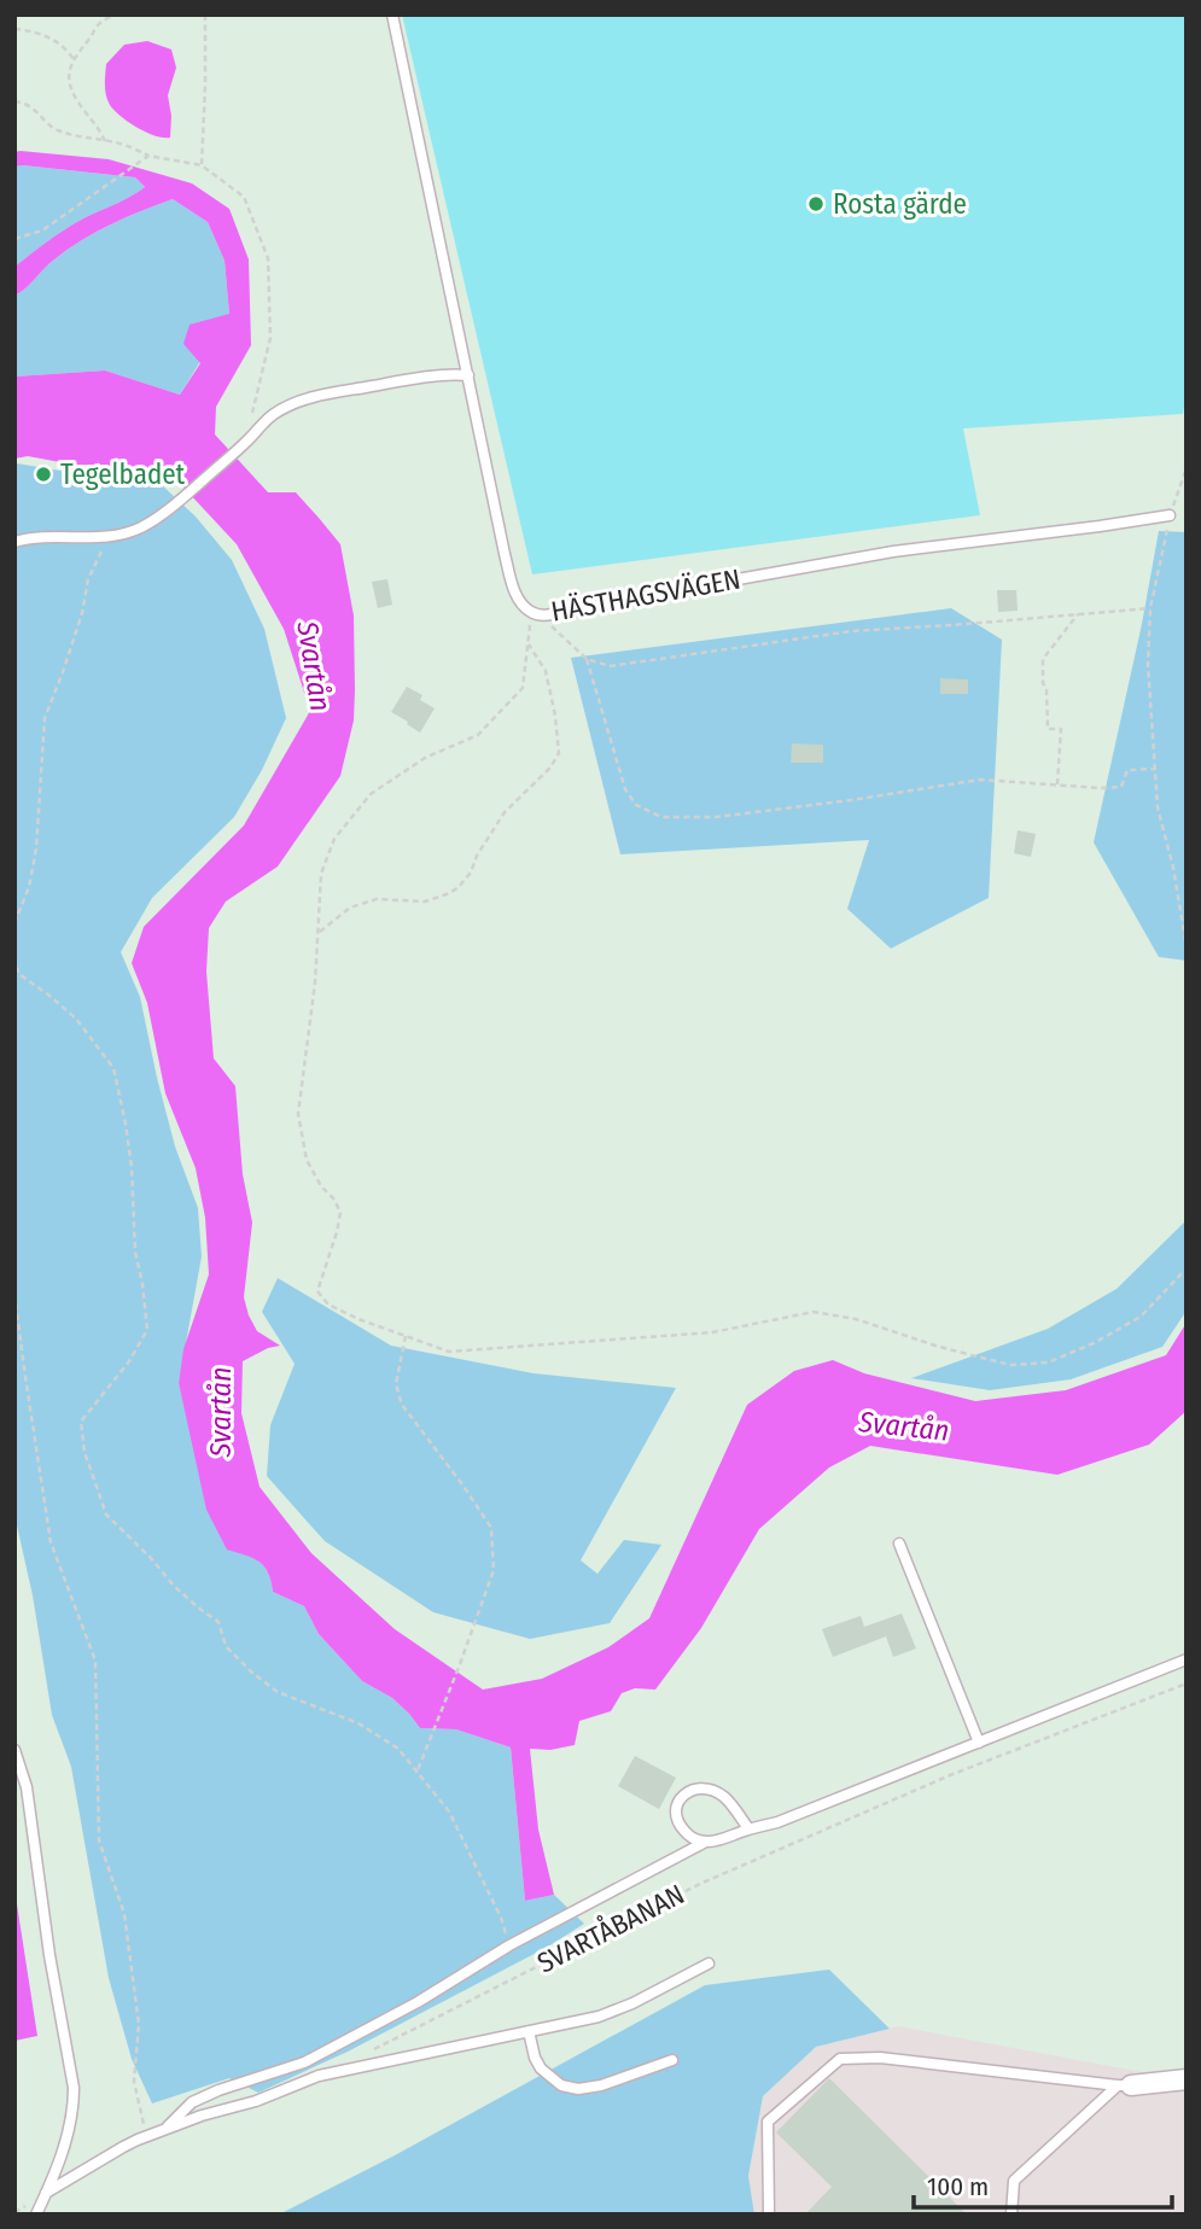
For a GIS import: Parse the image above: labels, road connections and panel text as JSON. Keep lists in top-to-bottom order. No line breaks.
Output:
{"streets":{"lane":["HÄSTHAGSVÄGEN"],"path":["SVARTÅBANAN"]},"water":["Svartån"],"places":["Rosta gärde","Tegelbadet"],"scale_bar":"100 m"}
